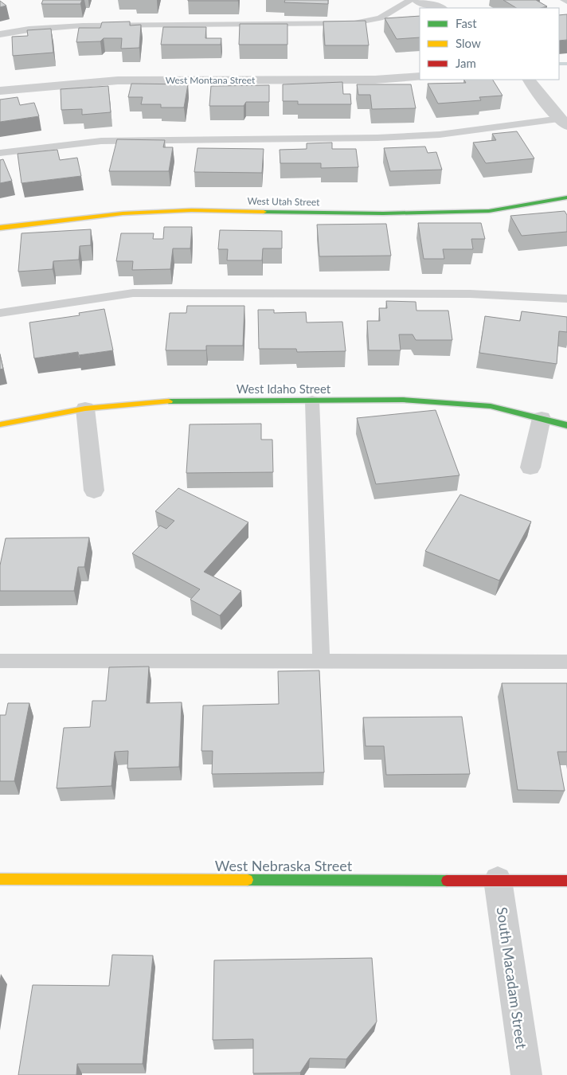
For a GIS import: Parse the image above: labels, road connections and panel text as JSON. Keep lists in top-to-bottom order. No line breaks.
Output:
{"streets":{"street":["West Montana Street","West Utah Street","West Idaho Street","West Nebraska Street","South Macadam Street"]},"crossings":[["West Nebraska Street","South Macadam Street"]],"legend":["Fast","Slow","Jam"]}
